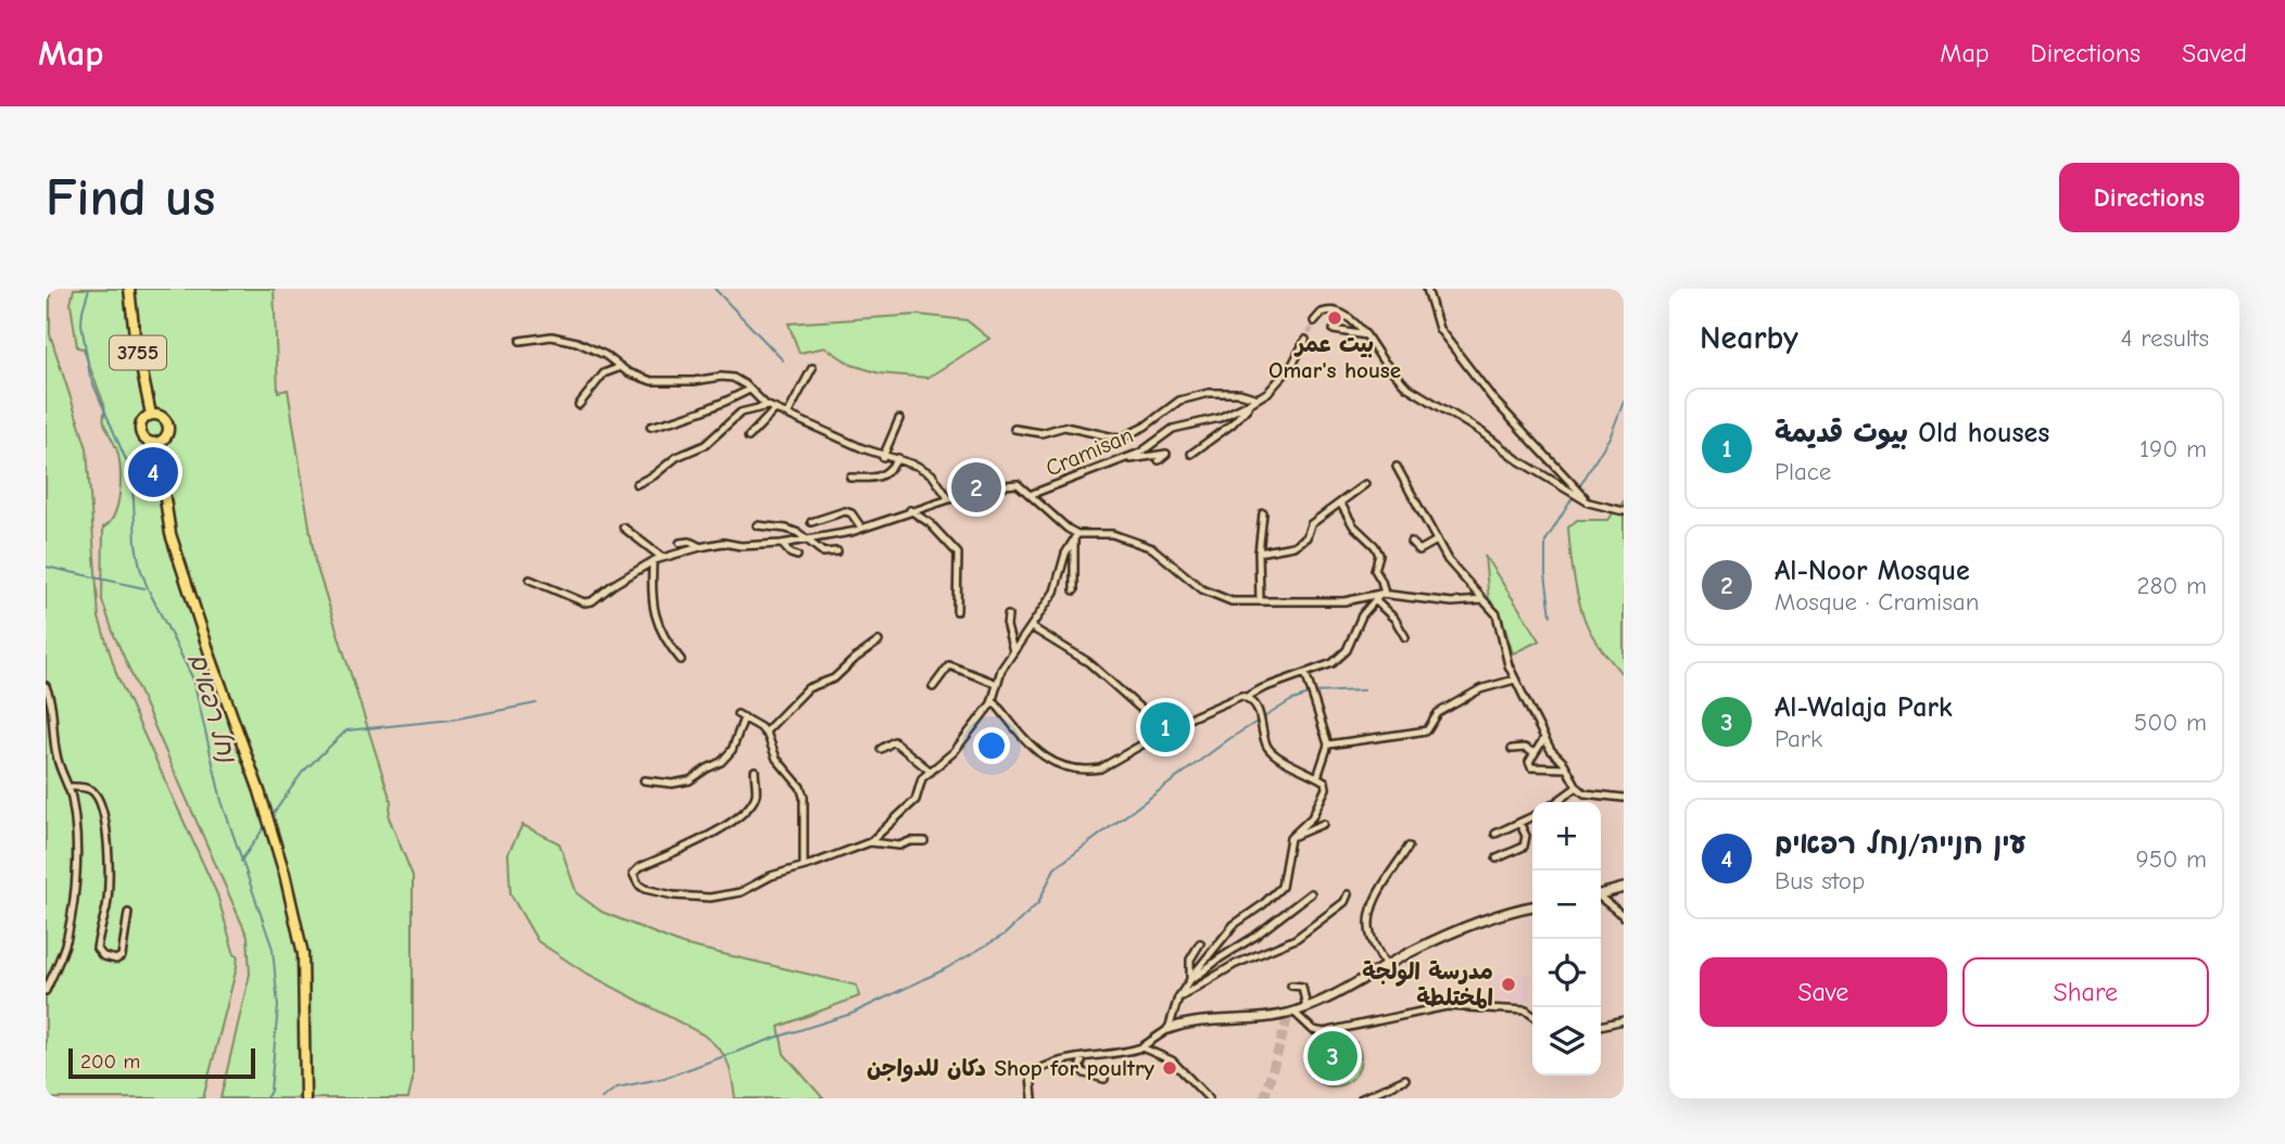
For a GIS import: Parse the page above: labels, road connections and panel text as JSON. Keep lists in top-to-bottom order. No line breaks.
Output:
{"streets":{"main road":["3755"],"street":["Cramisan"]},"water":["נחל רפאים"],"places":["بيت عمر Omar's house","مدرسة الولجة المختلطة","دكان للدواجن Shop for poultry"],"scale_bar":"200 m","page":{"header":"Map","nav":["Map","Directions","Saved"],"buttons":["Directions",["Save","Share"]],"title":"Find us","heading":["Nearby","4 results"],"list":[{"mark":"1","name":"بيوت قديمة Old houses","note":"Place","value":"190 m"},{"mark":"2","name":"Al-Noor Mosque","note":"Mosque · Cramisan","value":"280 m"},{"mark":"3","name":"Al-Walaja Park","note":"Park","value":"500 m"},{"mark":"4","name":"עין חנייה/נחל רפאים","note":"Bus stop","value":"950 m"}],"pins":["4","2","1","3"],"map_buttons":["+","−"],"scale":"200 m"}}
